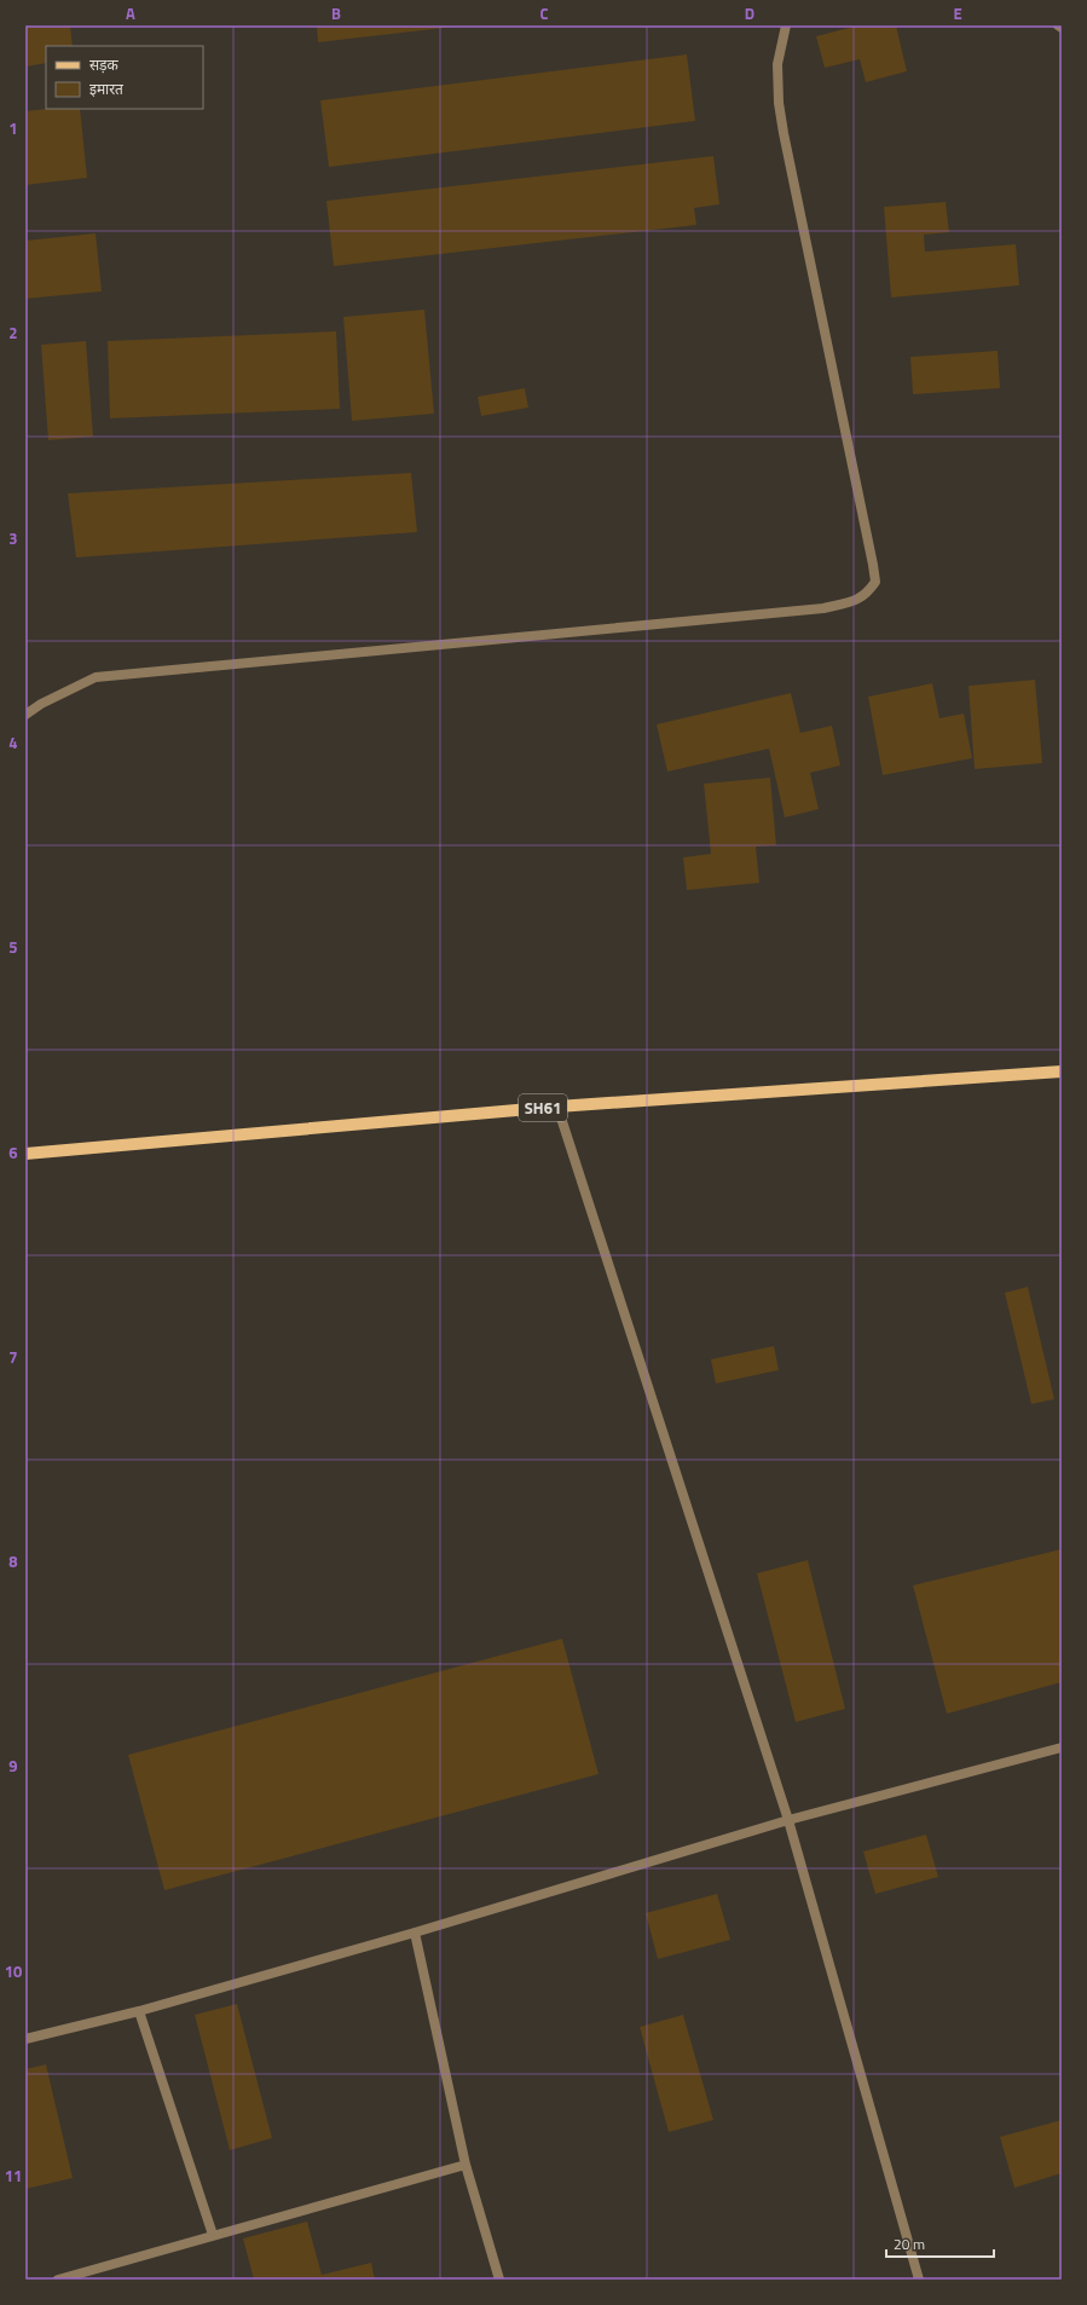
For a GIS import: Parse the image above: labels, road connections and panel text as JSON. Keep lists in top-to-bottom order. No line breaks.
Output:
{"streets":{"main road":["SH61"]},"legend":["सड़क","इमारत"],"scale_bar":"20 m","grid":{"columns":["A","B","C","D","E"],"rows":["1","2","3","4","5","6","7","8","9","10","11"]}}
